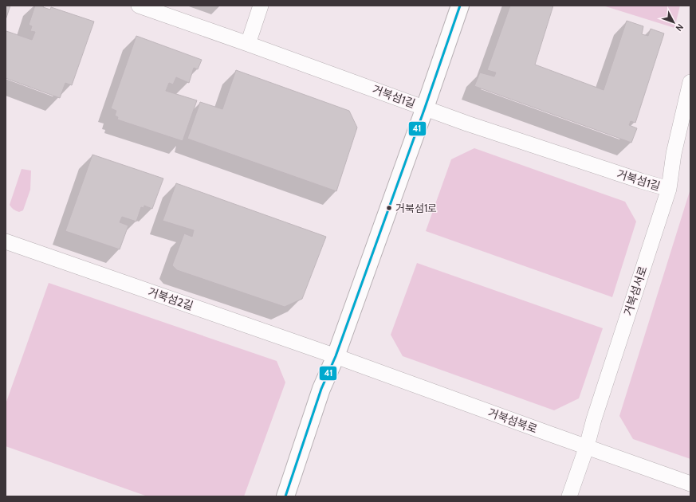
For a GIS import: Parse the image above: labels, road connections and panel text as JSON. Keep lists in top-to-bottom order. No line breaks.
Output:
{"streets":{"street":["거북섬1길","거북섬서로","거북섬2길","거북섬북로"]},"crossings":[["거북섬1길","거북섬서로"],["거북섬서로","거북섬북로"],["거북섬2길","거북섬북로"]],"places":["거북섬1로"],"lines":["transit line 41"],"north":"bottom right"}
